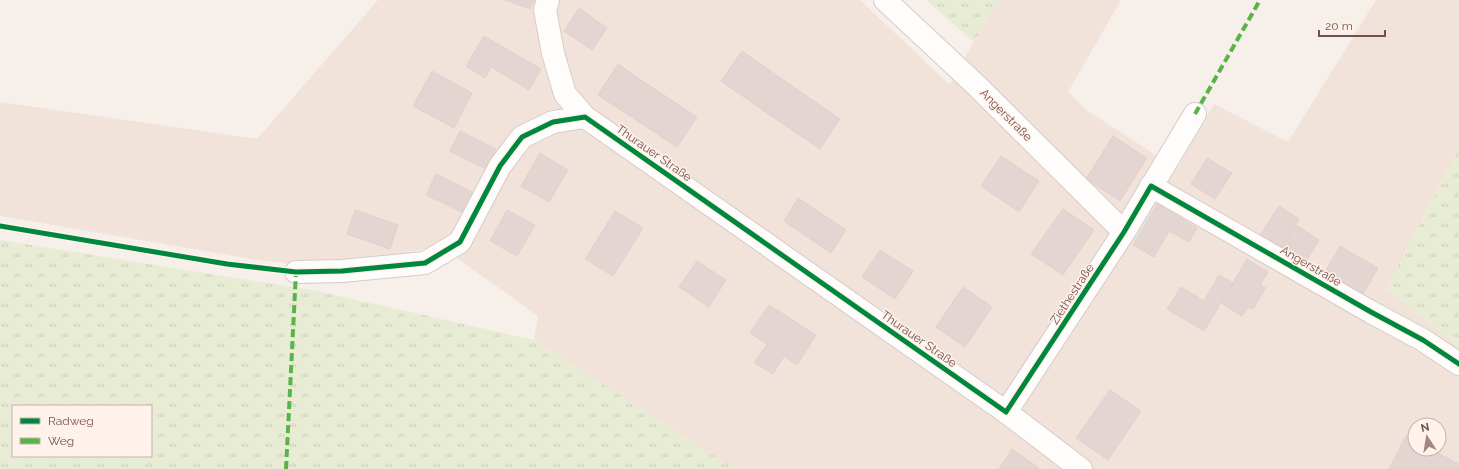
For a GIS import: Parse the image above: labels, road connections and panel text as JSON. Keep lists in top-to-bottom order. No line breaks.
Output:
{"streets":{"street":["Angerstraße","Thurauer Straße","Ziethestraße"]},"crossings":[["Angerstraße","Ziethestraße"],["Thurauer Straße","Ziethestraße"]],"legend":["Radweg","Weg"],"scale_bar":"20 m","north":"top"}
